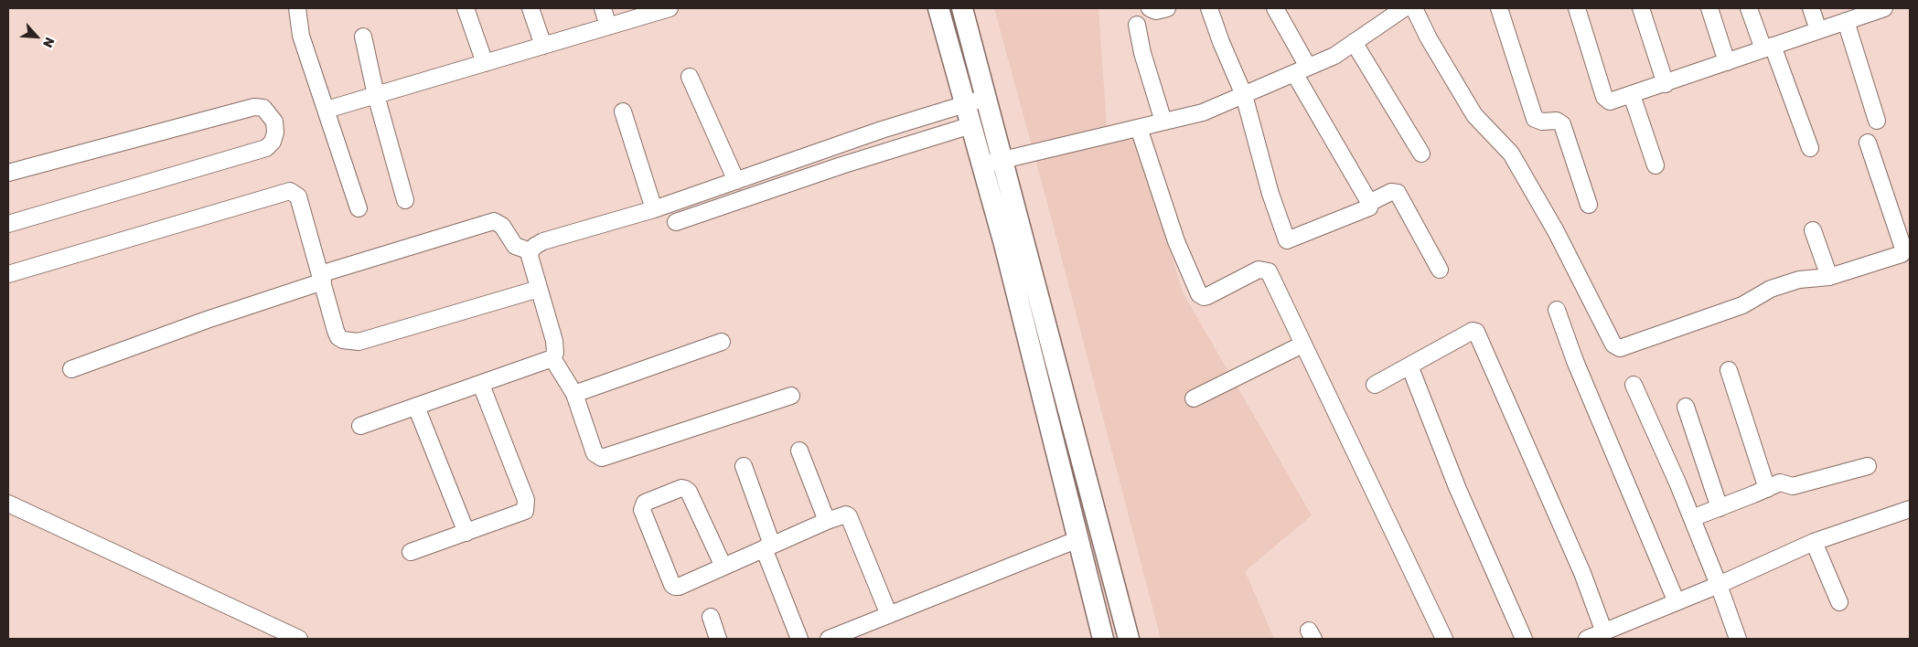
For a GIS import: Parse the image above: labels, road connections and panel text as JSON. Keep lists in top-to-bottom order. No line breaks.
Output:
{"north":"bottom right"}
